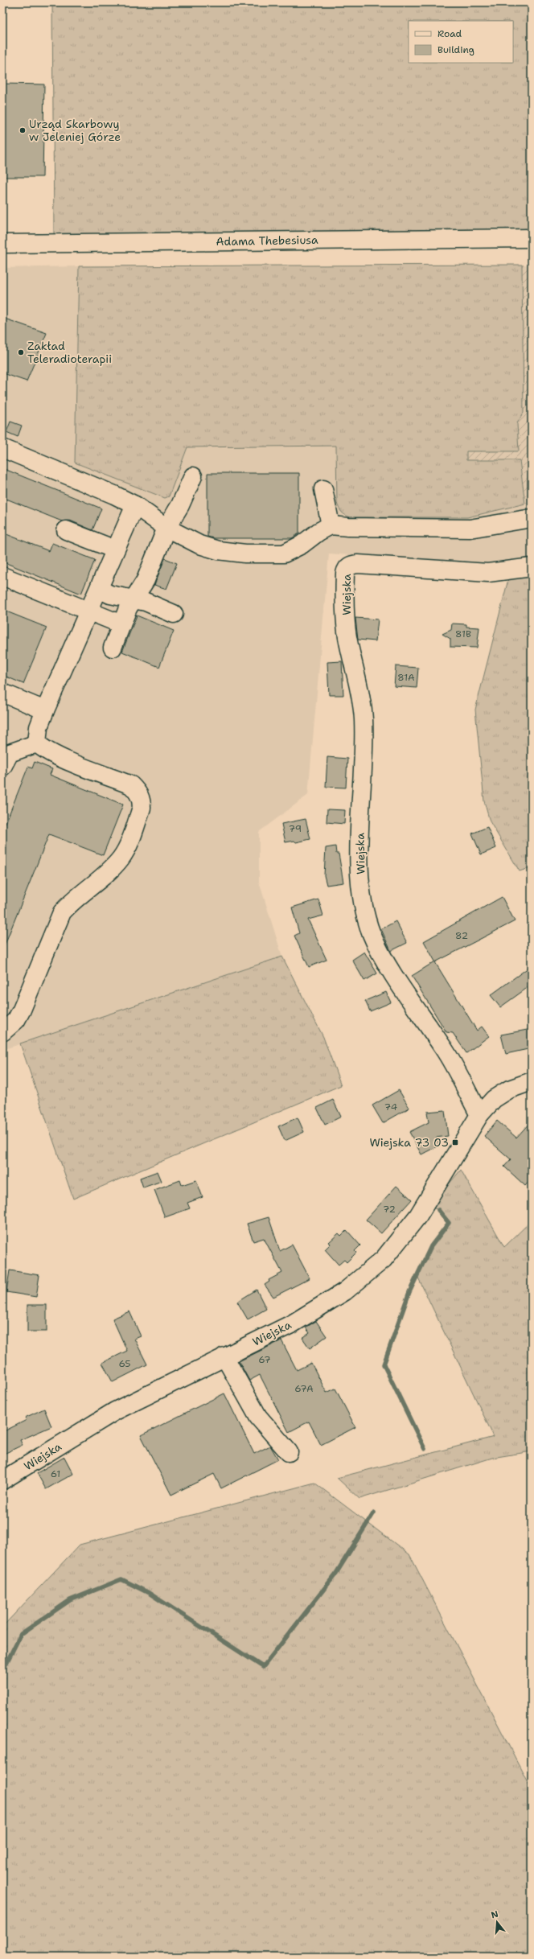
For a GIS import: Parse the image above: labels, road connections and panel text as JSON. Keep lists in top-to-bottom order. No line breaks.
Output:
{"streets":{"street":["Adama Thebesiusa","Wiejska"]},"places":{"other":["Urząd Skarbowy w Jeleniej Górze","Zakład Teleradioterapii"],"transit":["Wiejska 73 03"]},"house_numbers":["81B","81A","79","82","74","72","67","65","67A","61"],"legend":["Road","Building"],"north":"top"}
